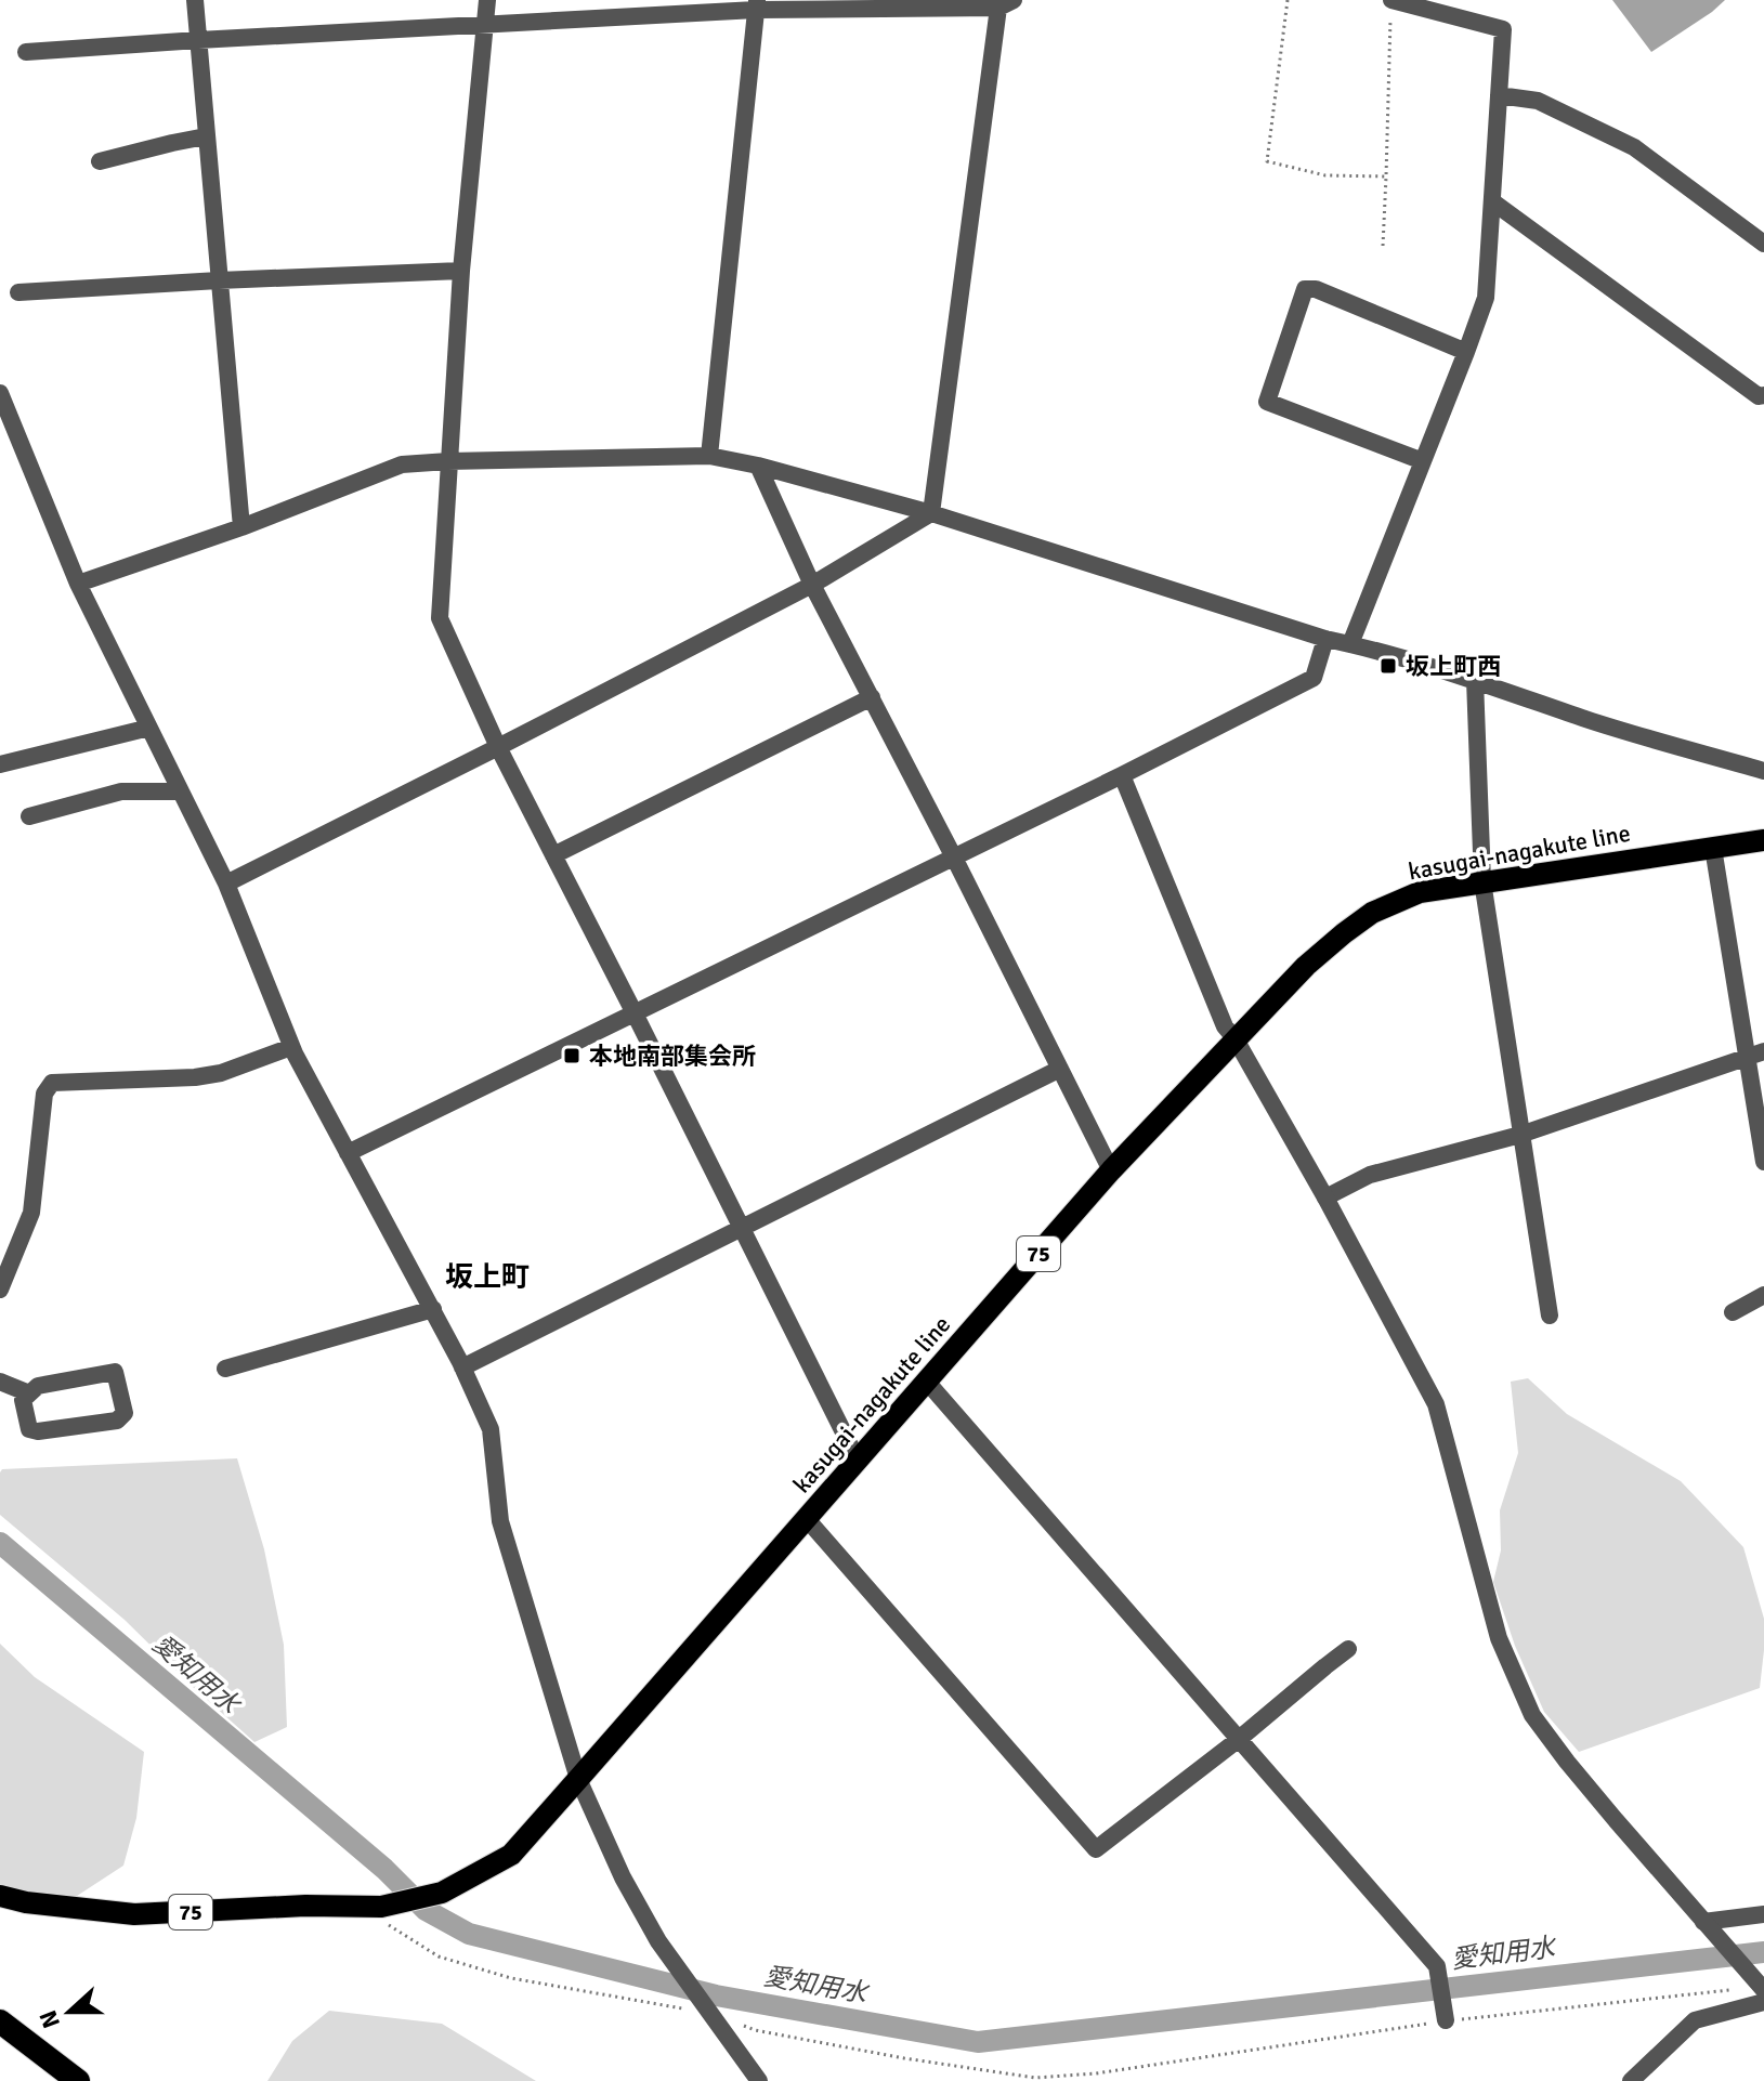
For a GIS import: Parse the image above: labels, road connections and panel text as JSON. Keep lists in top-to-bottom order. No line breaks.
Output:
{"streets":{"main road":["kasugai-nagakute line","75"]},"districts":["坂上町"],"water":["愛知用水"],"places":{"transit":["坂上町西","本地南部集会所"]},"north":"left"}
